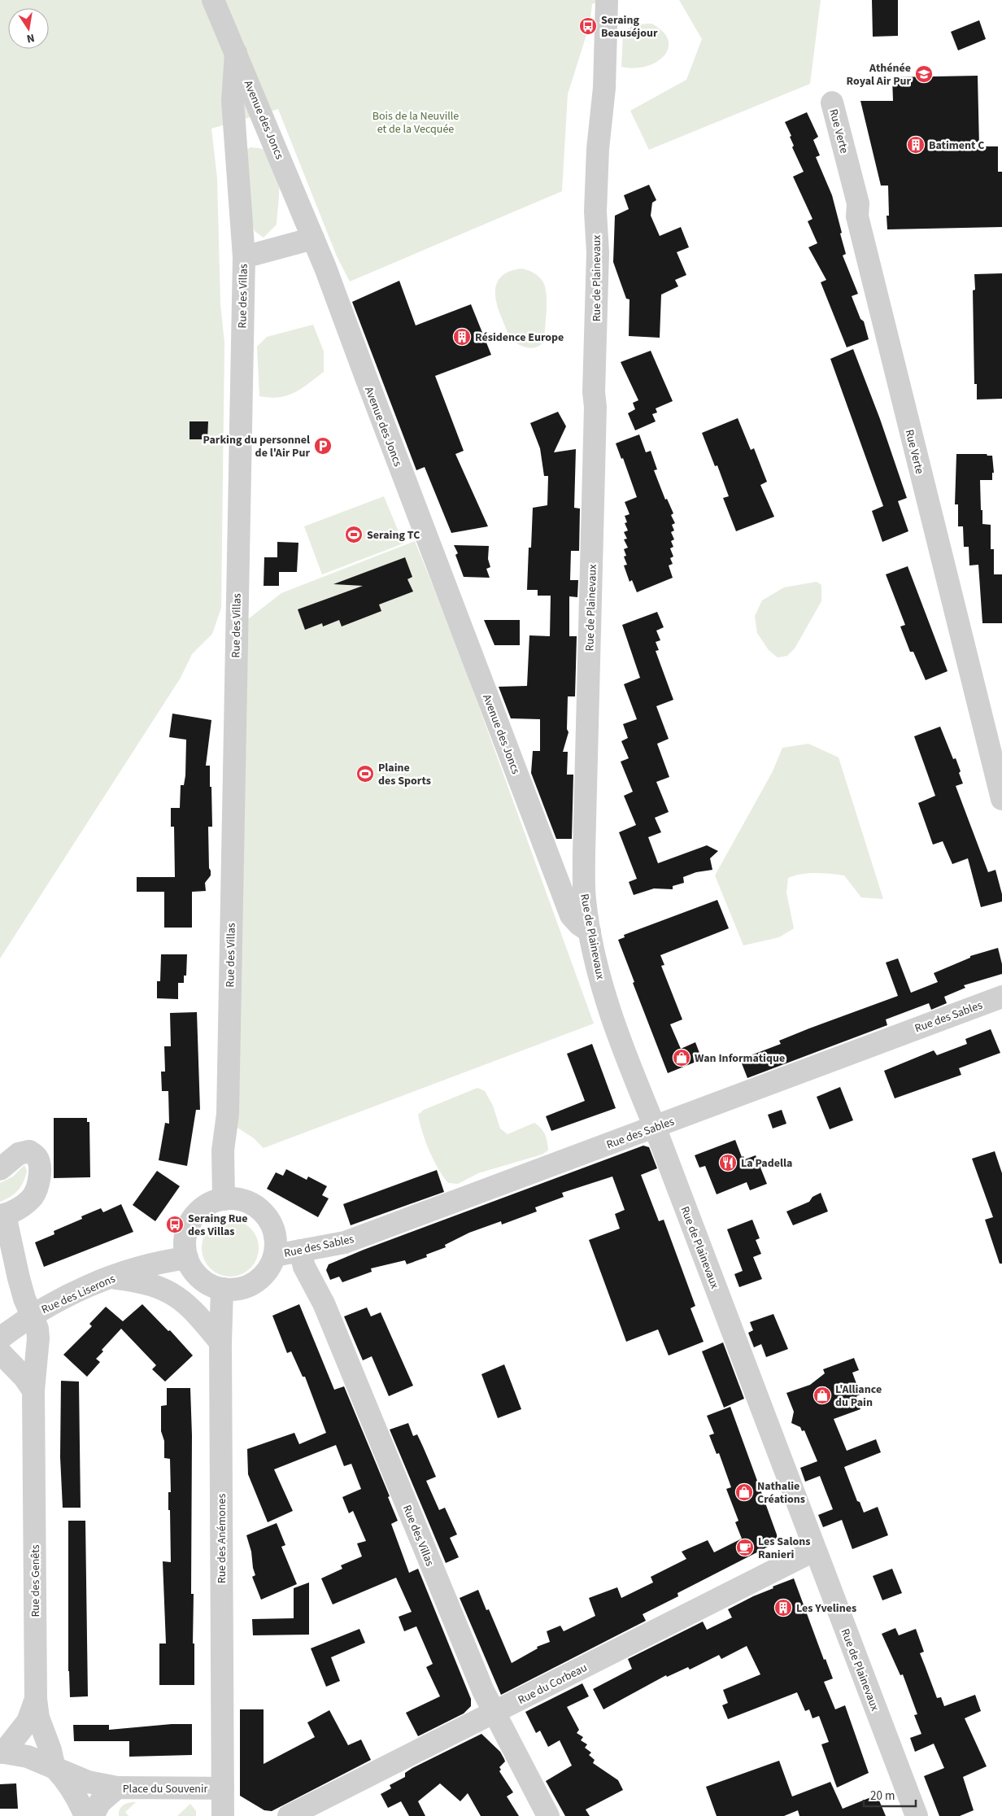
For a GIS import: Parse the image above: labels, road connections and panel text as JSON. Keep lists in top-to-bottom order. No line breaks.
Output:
{"streets":{"street":["Avenue des Joncs","Rue Verte","Rue de Plainevaux","Rue des Villas","Rue des Sables","Rue des Liserons","Rue des Anémones","Rue des Genêts","Rue du Corbeau","Place du Souvenir"]},"crossings":[["Avenue des Joncs","Rue de Plainevaux"],["Avenue des Joncs","Rue des Villas"],["Rue de Plainevaux","Rue des Sables"],["Rue de Plainevaux","Rue du Corbeau"],["Rue des Villas","Rue des Sables"],["Rue des Villas","Rue des Liserons"],["Rue des Villas","Rue des Anémones"],["Rue des Villas","Rue du Corbeau"],["Rue des Sables","Rue des Liserons"],["Rue des Sables","Rue des Anémones"],["Rue des Liserons","Rue des Anémones"],["Rue des Liserons","Rue des Genêts"],["Rue des Anémones","Place du Souvenir"]],"parks":["Bois de la Neuville et de la Vecquée"],"places":{"bus stop":["Seraing Beauséjour","Seraing Rue des Villas"],"school or university":["Athénée Royal Air Pur"],"building":["Batiment C","Résidence Europe","Les Yvelines"],"parking":["Parking du personnel de l'Air Pur"],"sports":["Seraing TC","Plaine des Sports"],"shop":["Wan Informatique","L'Alliance du Pain","Nathalie Créations"],"restaurant":["La Padella"],"cafe":["Les Salons Ranieri"]},"scale_bar":"20 m","north":"bottom"}
